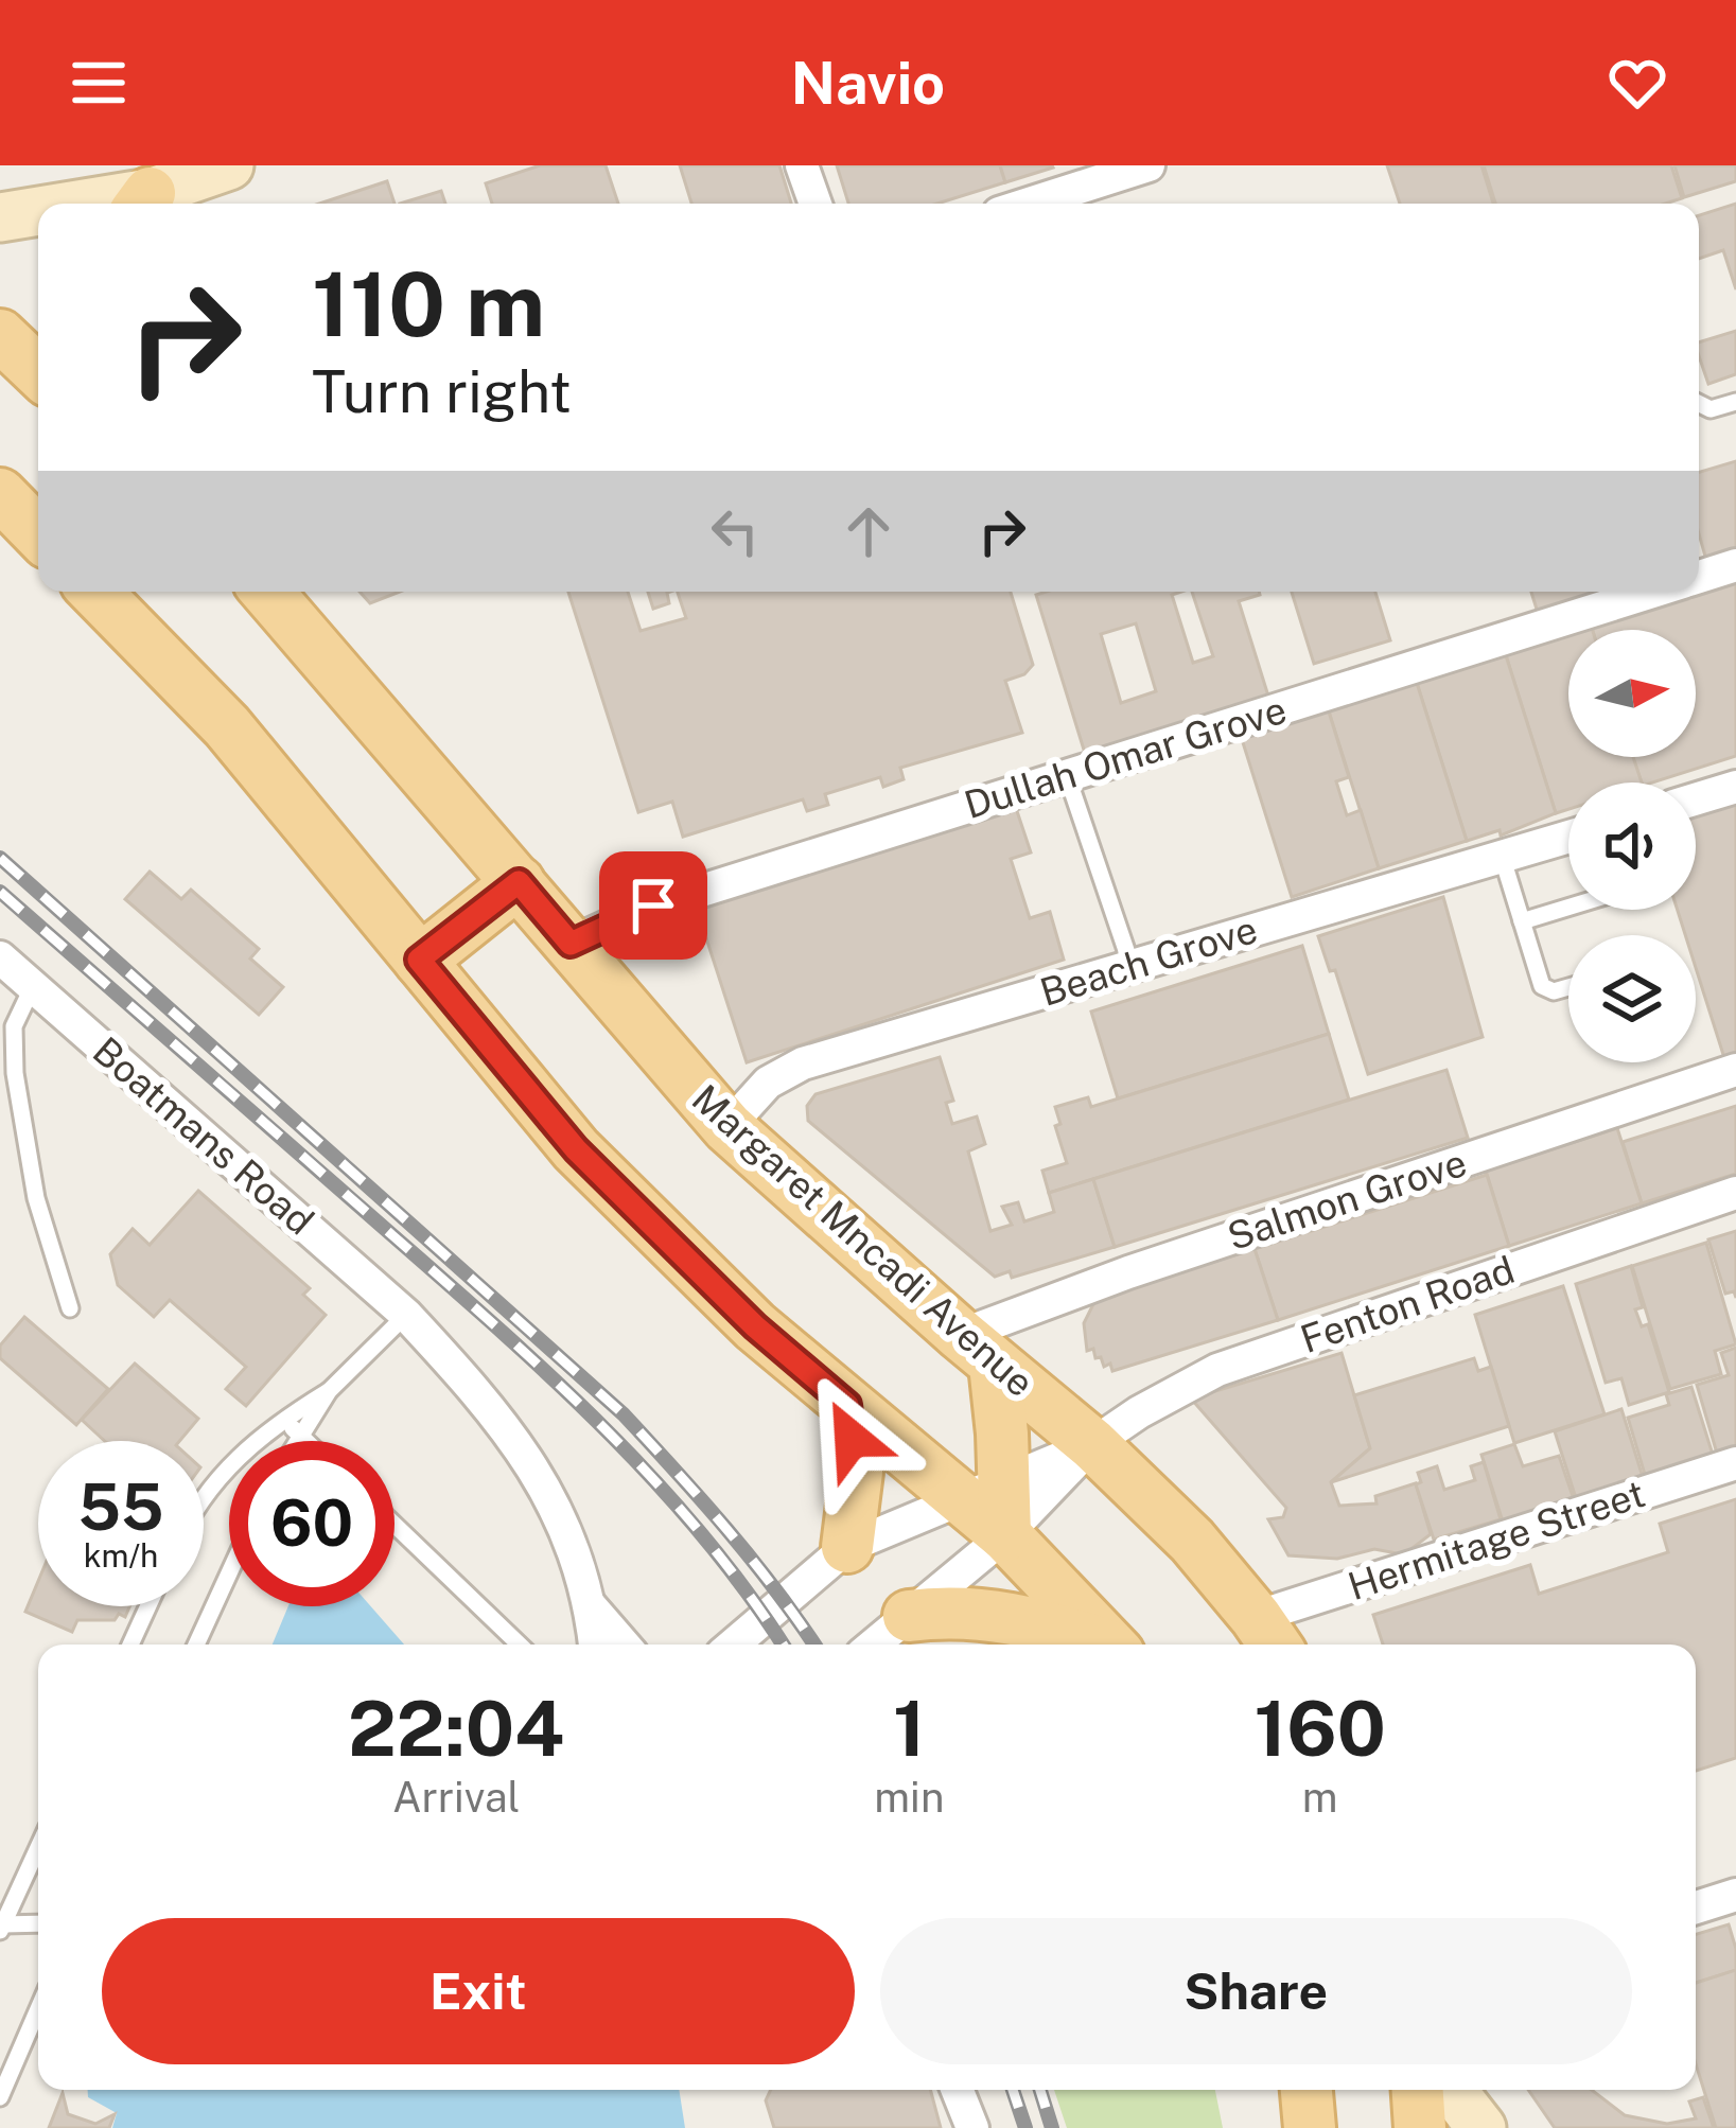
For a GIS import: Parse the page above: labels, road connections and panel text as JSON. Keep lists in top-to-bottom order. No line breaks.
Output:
{"streets":{"main road":["Margaret Mncadi Avenue"],"street":["Dullah Omar Grove","Beach Grove","Boatmans Road","Salmon Grove","Fenton Road","Hermitage Street"]},"crossings":[["Dullah Omar Grove","Margaret Mncadi Avenue"],["Beach Grove","Margaret Mncadi Avenue"],["Salmon Grove","Margaret Mncadi Avenue"],["Margaret Mncadi Avenue","Fenton Road"],["Margaret Mncadi Avenue","Hermitage Street"]],"north":"right","page":{"header":"Navio","turn":["110 m","Turn right"],"speed":"55 km/h","limit":"60","eta":["22:04","Arrival","1","min","160","m"],"buttons":["Exit","Share"]}}
